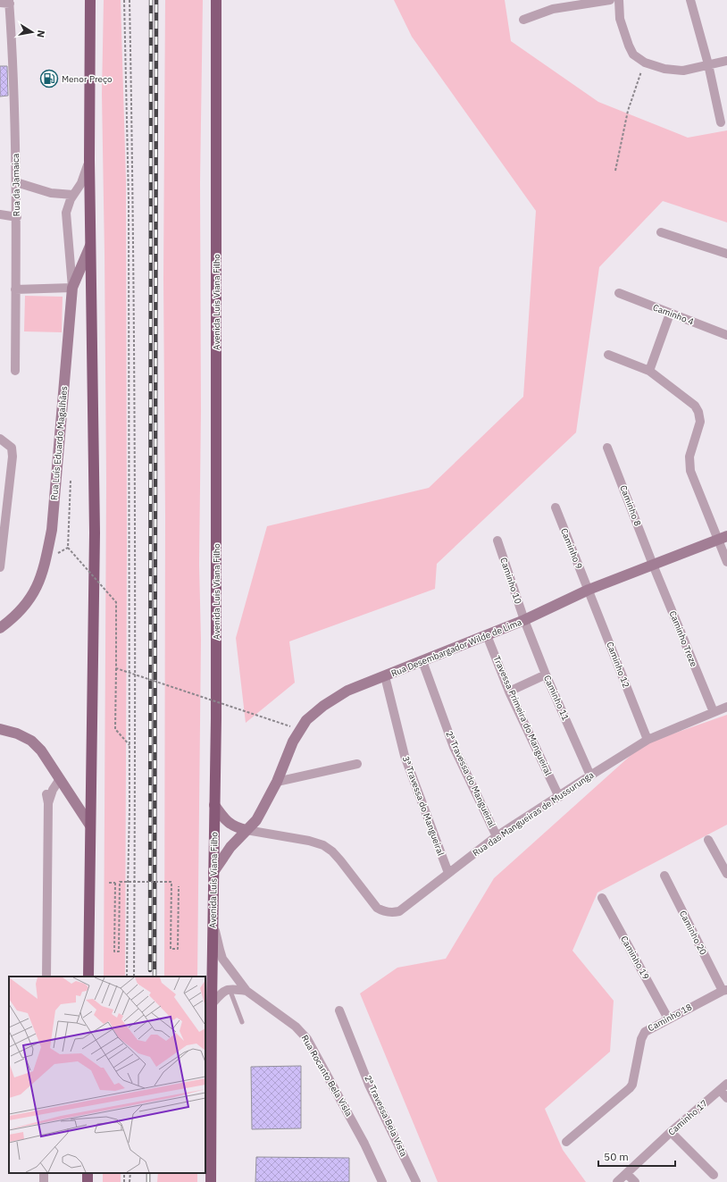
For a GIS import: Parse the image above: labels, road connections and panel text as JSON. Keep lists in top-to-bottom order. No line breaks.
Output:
{"streets":{"highway":["Avenida Luís Viana Filho"],"main road":["Rua Luís Eduardo Magalhães","Rua Desembargador Wilde de Lima"],"street":["Rua da Jamaica","Caminho 4","Caminho 8","Caminho 9","Caminho 10","Caminho Treze","Caminho 12","Caminho 11","Travessa Primeira do Mangueiral","2ª Travessa do Mangueiral","3ª Travessa do Mangueiral","Rua das Mangueiras de Mussurunga","Caminho 20","Caminho 19","Caminho 18","Rua Rocanto Bela Visla","2ª Travessa Bela Vista","Caminho 17"]},"crossings":[["Avenida Luís Viana Filho","Rua Desembargador Wilde de Lima"],["Avenida Luís Viana Filho","Rua Rocanto Bela Visla"],["Caminho 8","Caminho Treze"],["Caminho 8","Rua Desembargador Wilde de Lima"],["Caminho 9","Rua Desembargador Wilde de Lima"],["Caminho 9","Caminho 12"],["Caminho 10","Rua Desembargador Wilde de Lima"],["Caminho 10","Caminho 11"],["Caminho Treze","Rua Desembargador Wilde de Lima"],["Caminho Treze","Rua das Mangueiras de Mussurunga"],["Rua Desembargador Wilde de Lima","Caminho 12"],["Rua Desembargador Wilde de Lima","Caminho 11"],["Rua Desembargador Wilde de Lima","Travessa Primeira do Mangueiral"],["Rua Desembargador Wilde de Lima","2ª Travessa do Mangueiral"],["Rua Desembargador Wilde de Lima","3ª Travessa do Mangueiral"],["Rua Desembargador Wilde de Lima","Rua das Mangueiras de Mussurunga"],["Caminho 12","Rua das Mangueiras de Mussurunga"],["Caminho 11","Rua das Mangueiras de Mussurunga"],["Travessa Primeira do Mangueiral","Rua das Mangueiras de Mussurunga"],["2ª Travessa do Mangueiral","Rua das Mangueiras de Mussurunga"],["3ª Travessa do Mangueiral","Rua das Mangueiras de Mussurunga"],["Caminho 20","Caminho 18"],["Caminho 19","Caminho 18"]],"places":{"fuel station":["Menor Preço"]},"scale_bar":"50 m","north":"right"}
